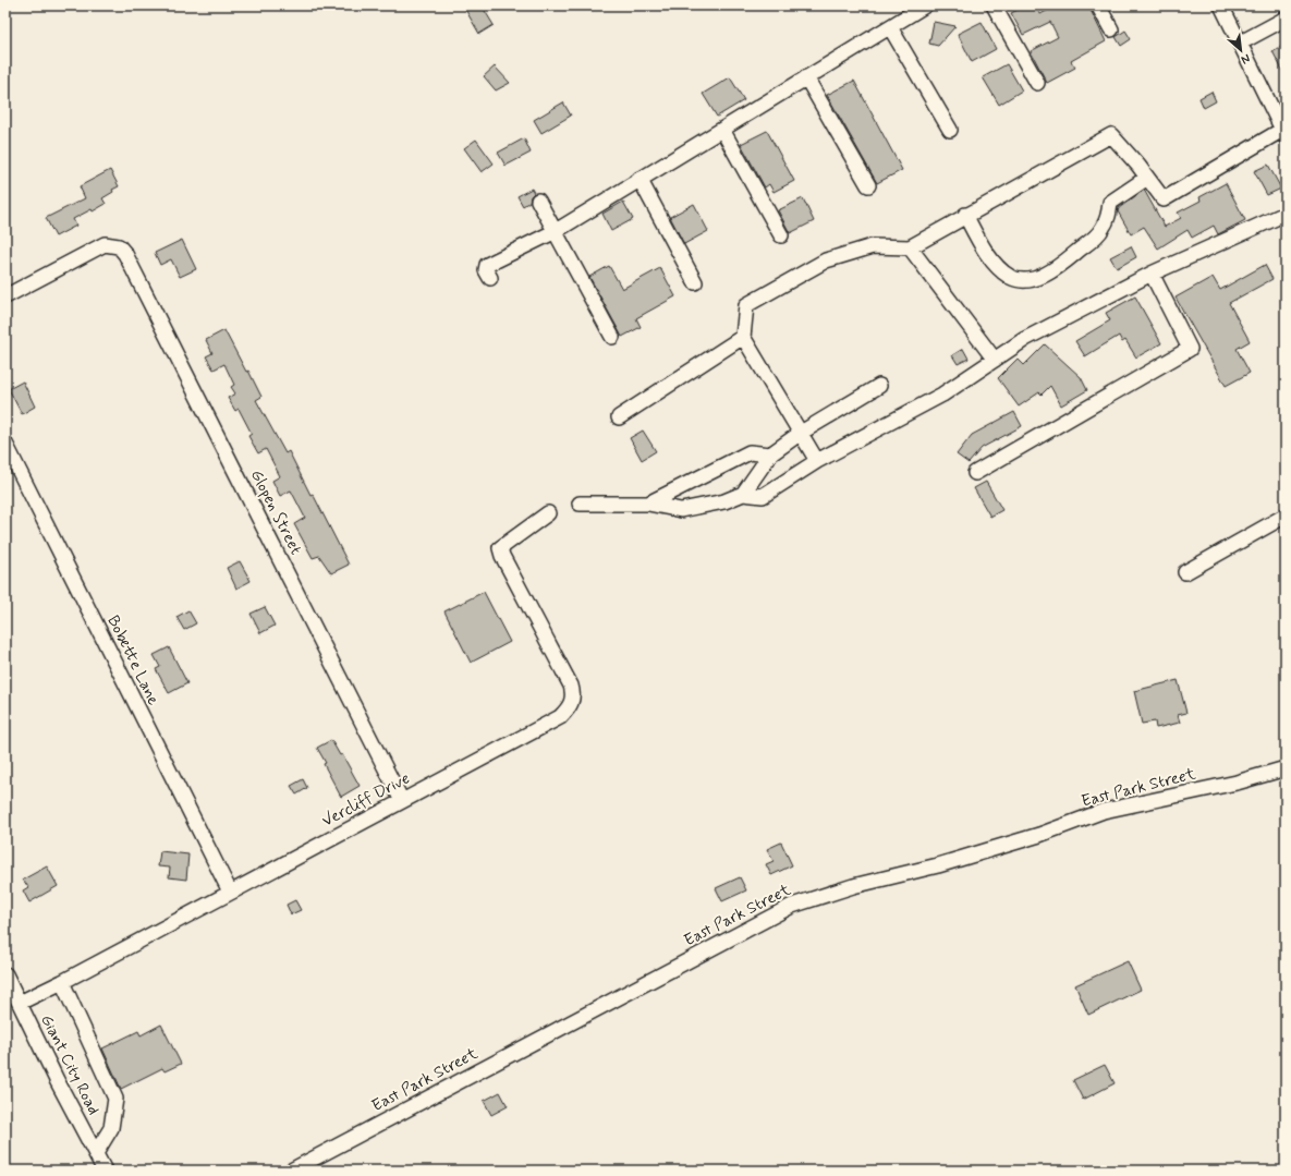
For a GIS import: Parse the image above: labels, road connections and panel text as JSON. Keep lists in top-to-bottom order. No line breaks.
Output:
{"streets":{"street":["Glopen Street","Bobette Lane","East Park Street","Vercliff Drive","Giant City Road"]},"crossings":[["Glopen Street","Vercliff Drive"],["Bobette Lane","Vercliff Drive"],["Vercliff Drive","Giant City Road"]],"north":"bottom right"}
